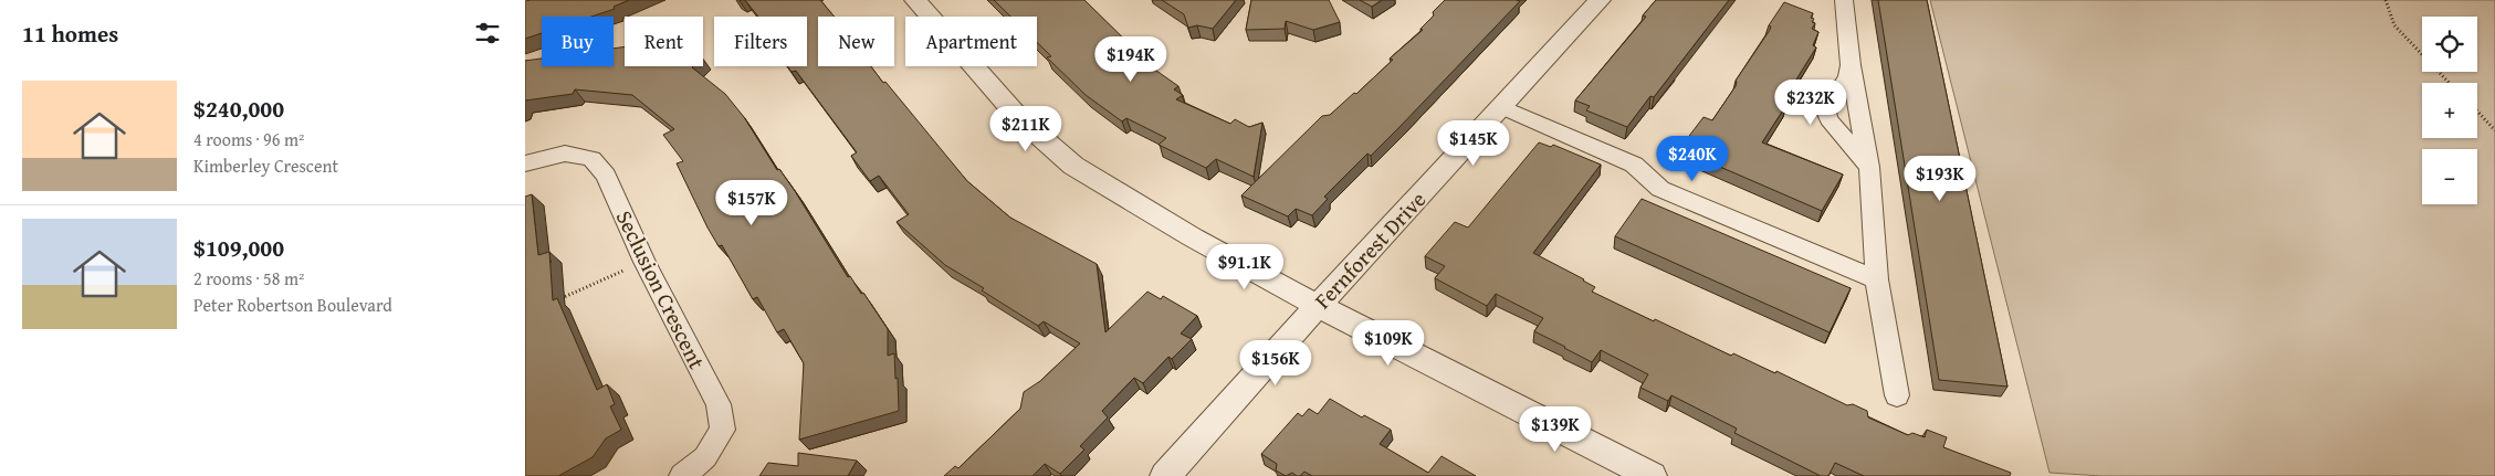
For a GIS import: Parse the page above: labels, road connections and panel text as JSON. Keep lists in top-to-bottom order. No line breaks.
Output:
{"streets":{"street":["Fernforest Drive","Seclusion Crescent"]},"page":{"heading":"11 homes","map_buttons":["+","−"],"chip":["Buy","Rent","Filters","New","Apartment"],"price":["$194K","$232K","$211K","$145K","$240K","$193K","$157K","$91.1K","$109K","$156K","$139K"],"list":[{"name":"$240,000","note":"4 rooms · 96 m² · Kimberley Crescent"},{"name":"$109,000","note":"2 rooms · 58 m² · Peter Robertson Boulevard"}]}}
